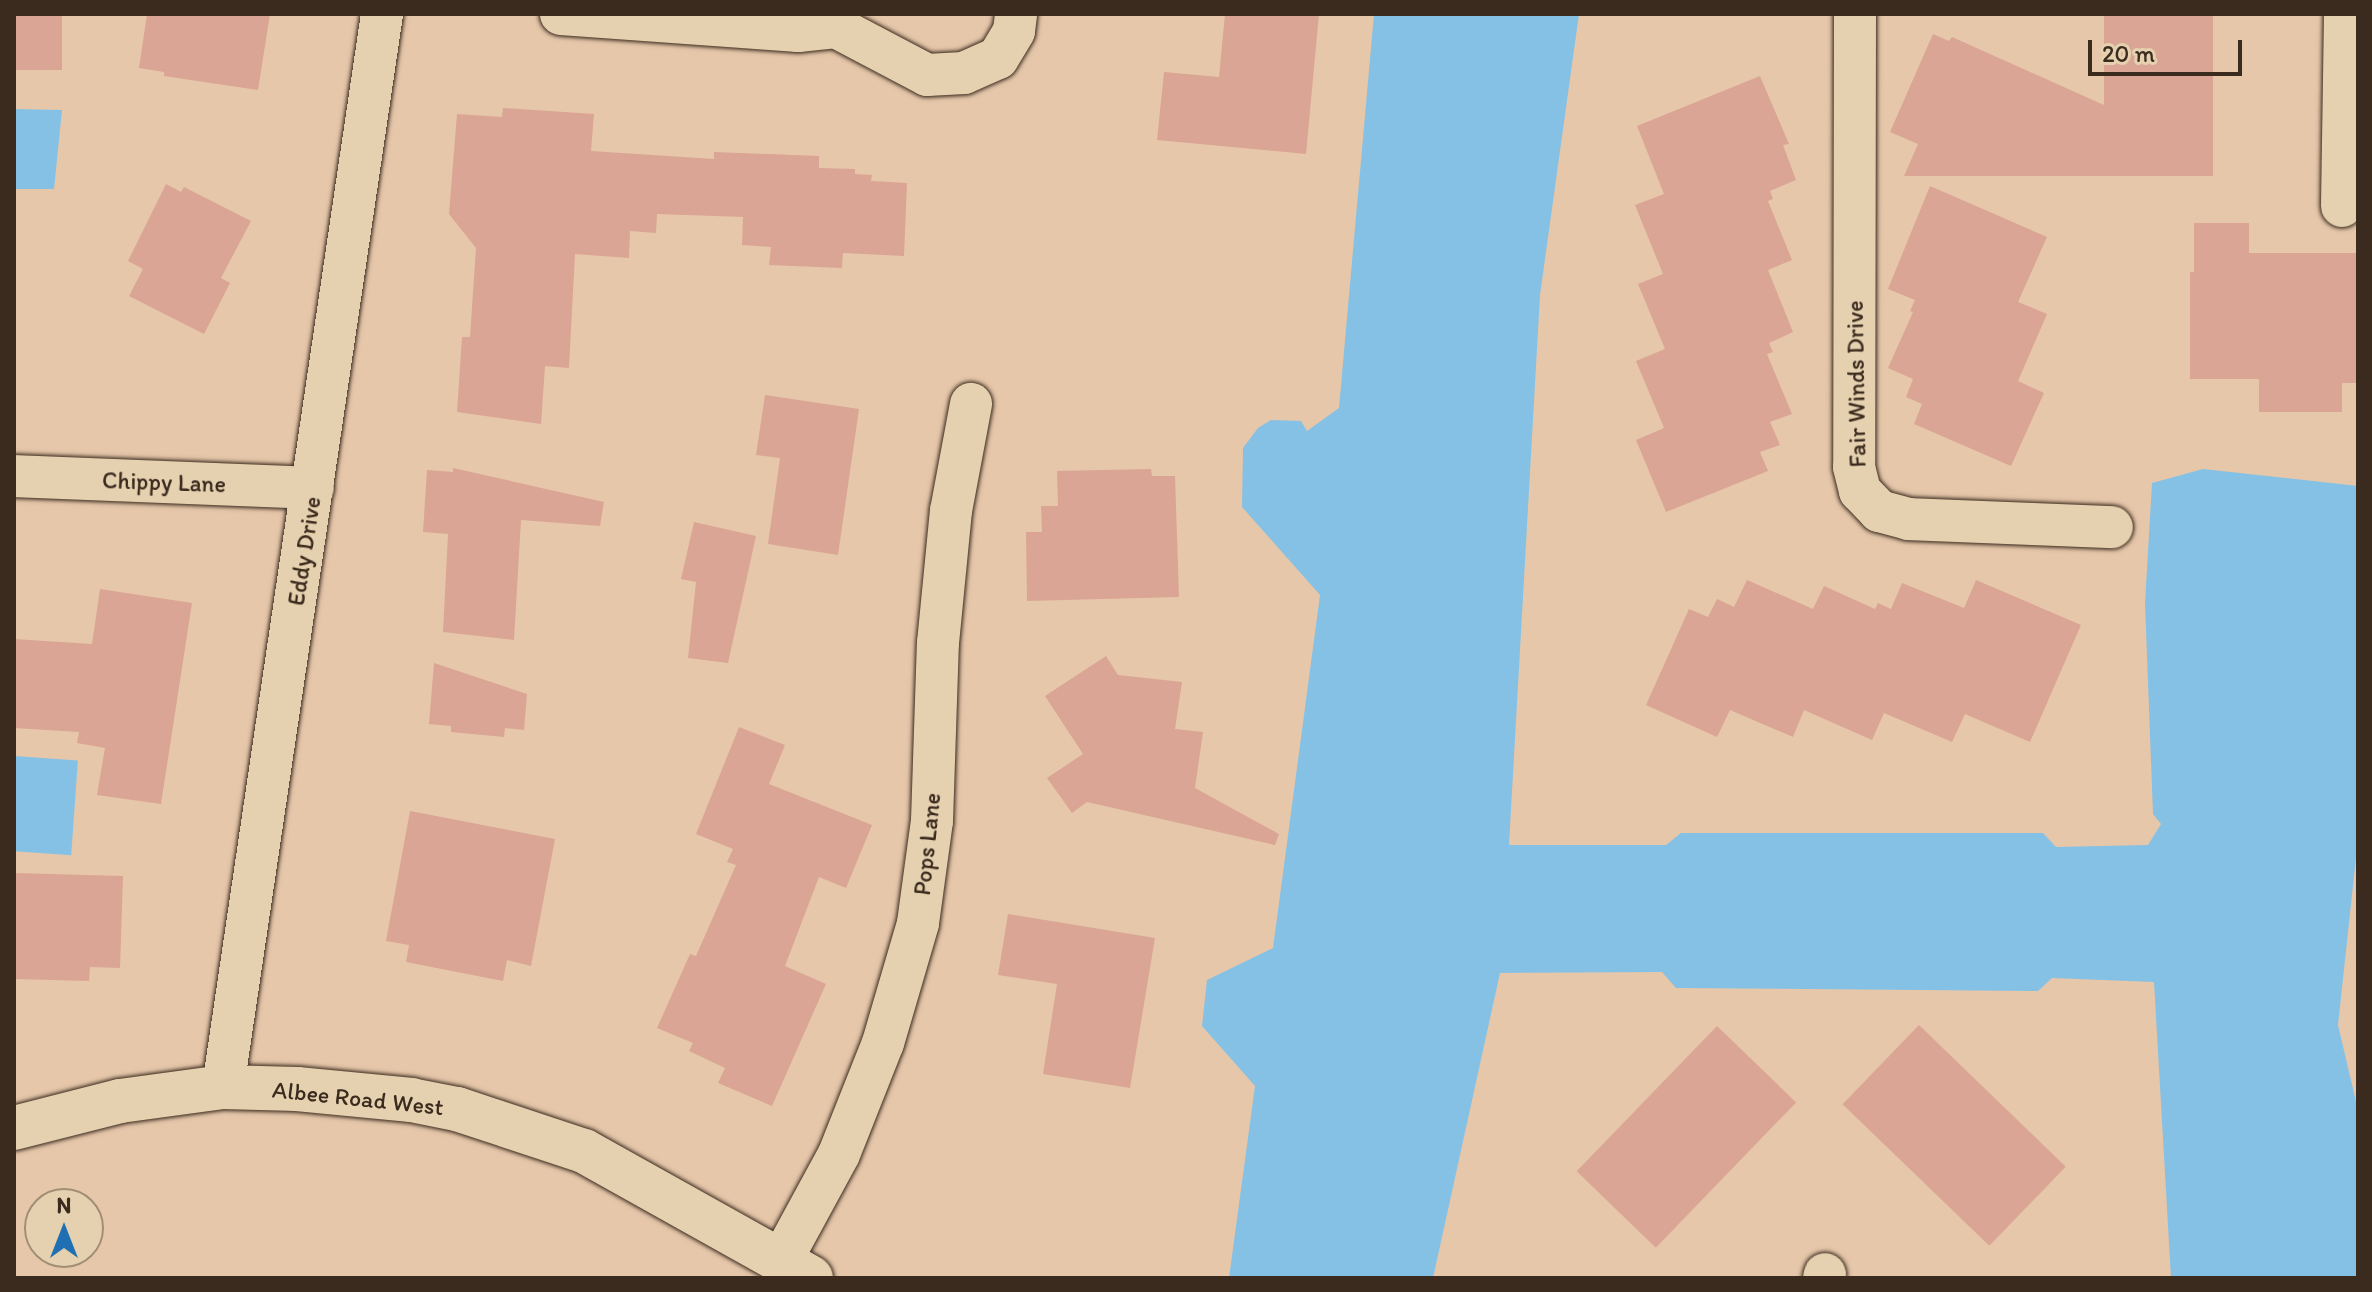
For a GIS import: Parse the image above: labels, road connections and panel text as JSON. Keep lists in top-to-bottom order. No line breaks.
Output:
{"streets":{"street":["Fair Winds Drive","Chippy Lane","Eddy Drive","Pops Lane","Albee Road West"]},"crossings":[["Chippy Lane","Eddy Drive"],["Eddy Drive","Albee Road West"],["Pops Lane","Albee Road West"]],"scale_bar":"20 m","north":"top"}
